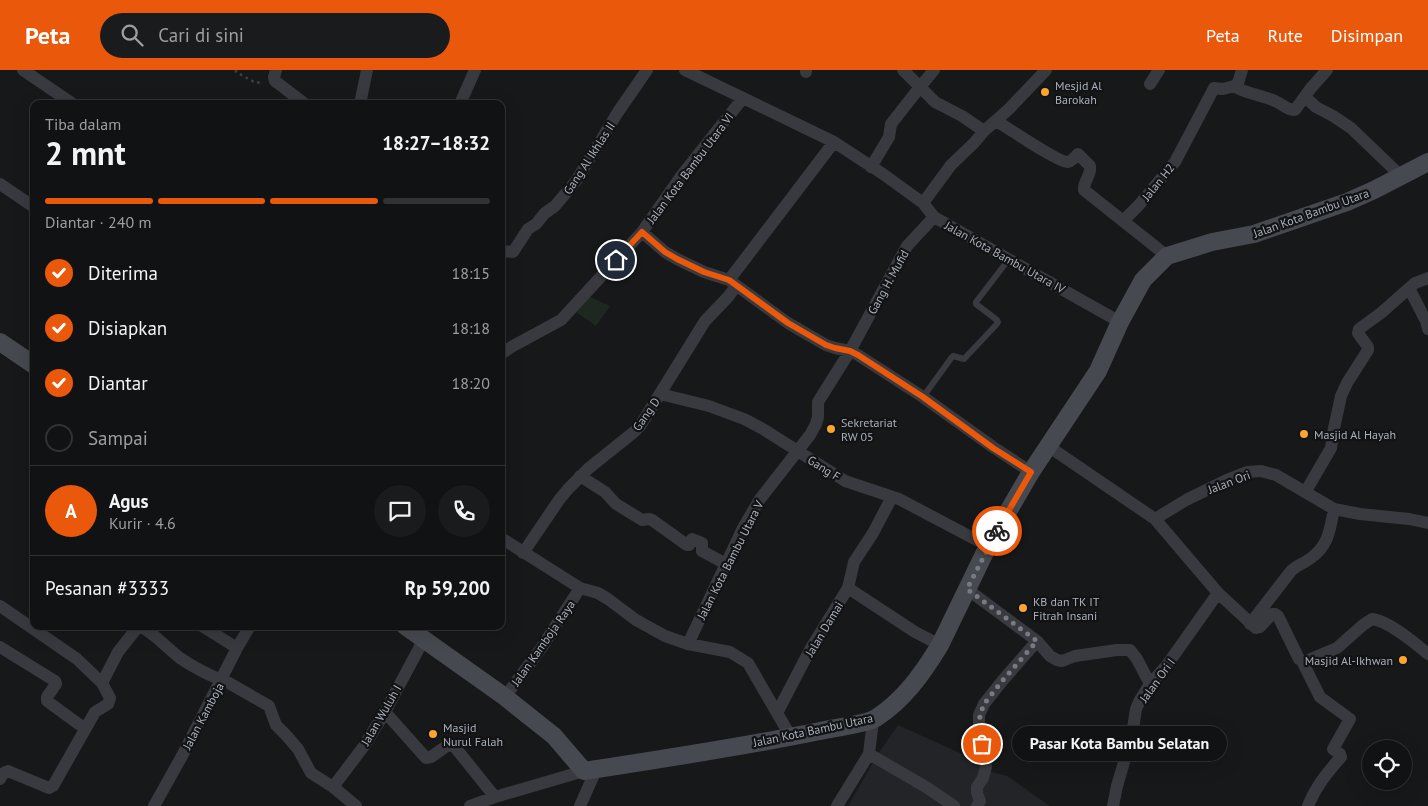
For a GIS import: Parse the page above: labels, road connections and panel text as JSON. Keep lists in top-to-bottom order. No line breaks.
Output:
{"streets":{"street":["Gang Al Ikhlas II","Jalan Kota Bambu Utara VI","Jalan H2","Jalan Kota Bambu Utara","Jalan Kota Bambu Utara IV","Gang H. Mufid","Gang D","Gang F","Jalan Ori","Jalan Kota Bambu Utara V","Jalan Damai","Jalan Kamboja Raya","Jalan Ori I","Jalan Wuluh I","Jalan Kamboja"]},"crossings":[["Jalan Kota Bambu Utara VI","Jalan Kota Bambu Utara IV"],["Jalan Kota Bambu Utara","Jalan Kota Bambu Utara IV"],["Jalan Kota Bambu Utara","Gang F"],["Jalan Kota Bambu Utara","Jalan Damai"],["Jalan Kota Bambu Utara","Jalan Kamboja Raya"],["Jalan Kota Bambu Utara IV","Gang H. Mufid"],["Jalan Kota Bambu Utara IV","Gang D"],["Gang H. Mufid","Jalan Kota Bambu Utara V"],["Gang D","Gang F"],["Gang F","Jalan Kota Bambu Utara V"],["Jalan Kamboja Raya","Jalan Wuluh I"]],"places":["Mesjid Al Barokah","Sekretariat RW 05","Masjid Al Hayah","KB dan TK IT Fitrah Insani","Masjid Al-Ikhwan","Masjid Nurul Falah","Pasar Kota Bambu Selatan"],"page":{"header":"Peta","search":"Cari di sini","nav":["Peta","Rute","Disimpan"],"heading":["2 mnt","Tiba dalam","18:27–18:32"],"panel":["Agus","Kurir · 4.6","Pesanan #3333","Rp 59,200"],"bar":"Diantar · 240 m","list":[["Diterima","18:15"],["Disiapkan","18:18"],["Diantar","18:20"],"Sampai"],"round":"A","bubble":"Pasar Kota Bambu Selatan"}}
